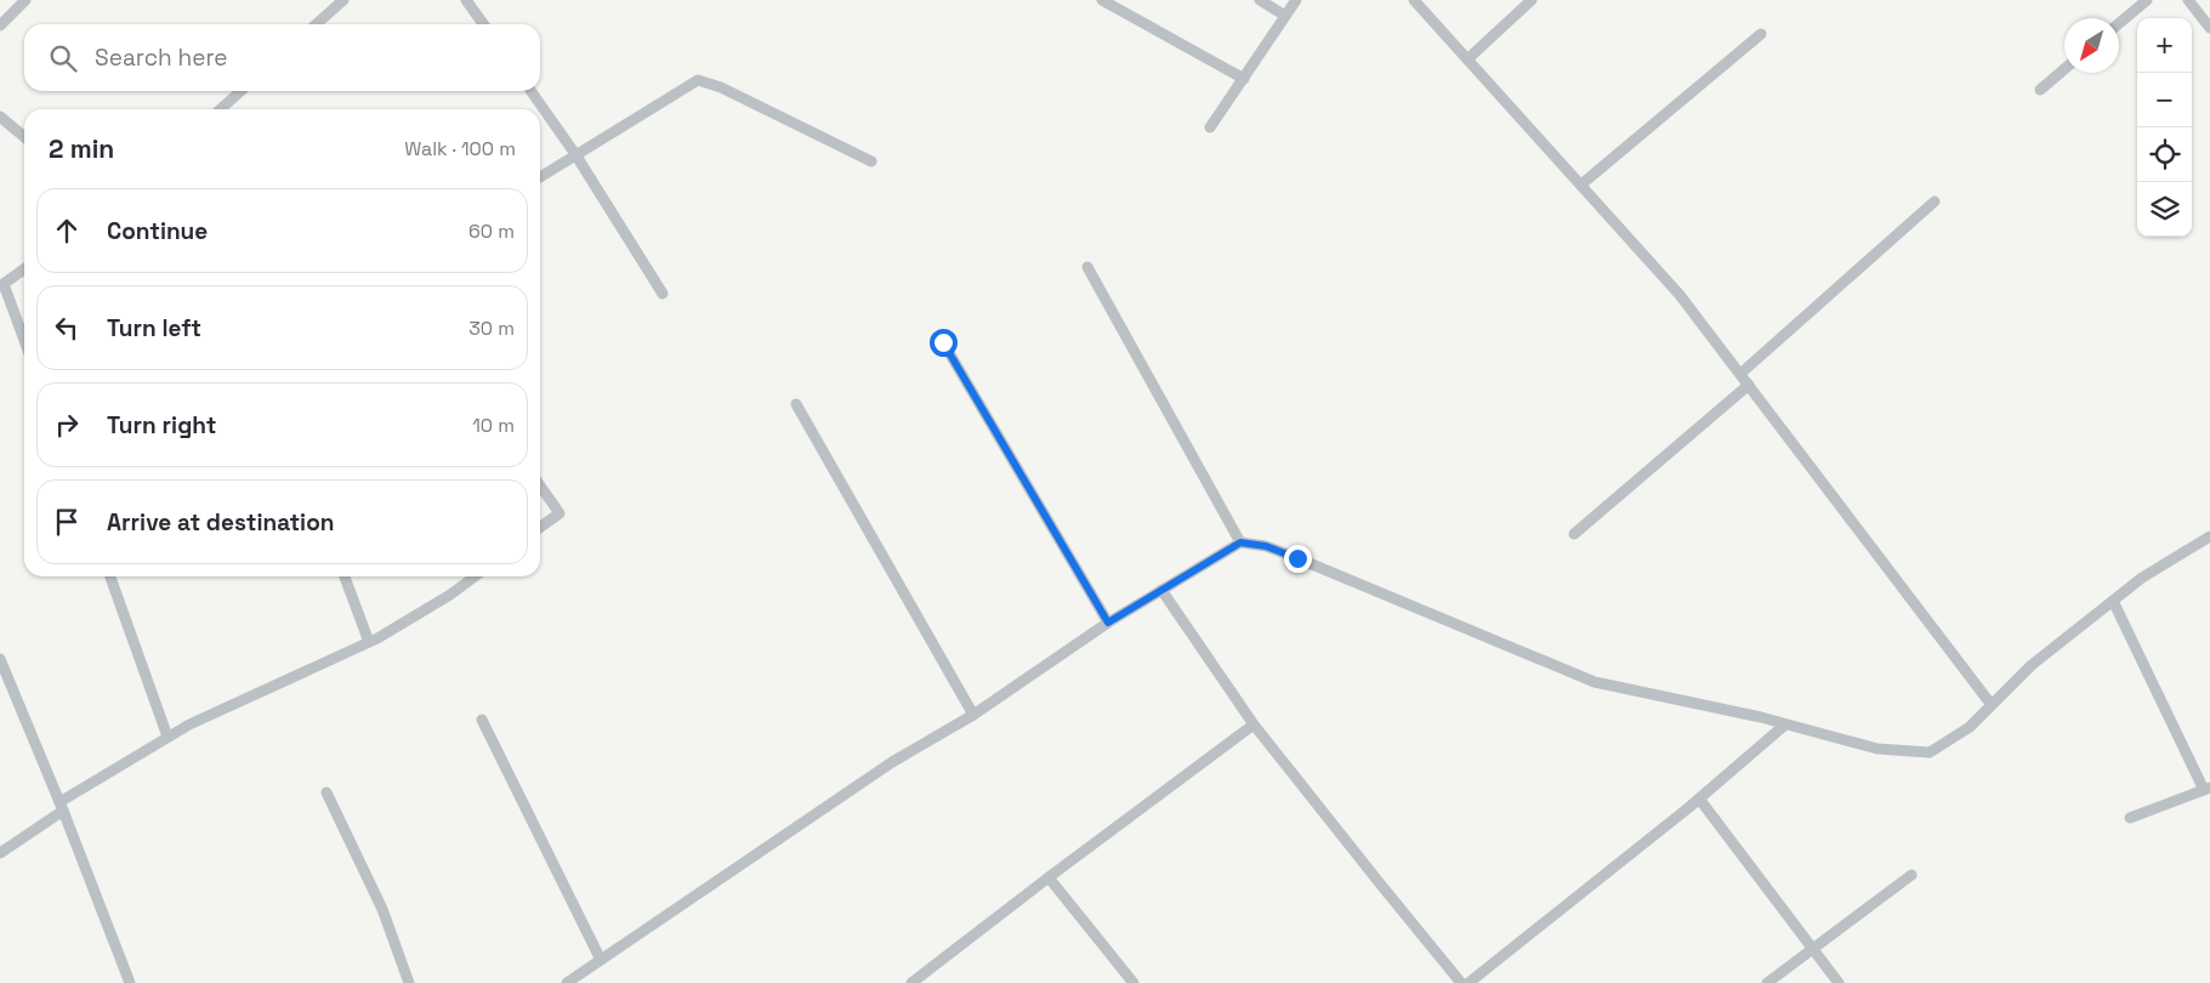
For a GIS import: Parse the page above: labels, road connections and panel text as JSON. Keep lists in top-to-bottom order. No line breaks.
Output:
{"north":"bottom left","page":{"map_buttons":["+","−"],"search":"Search here","heading":["2 min","Walk · 100 m"],"list":[["Continue","60 m"],["Turn left","30 m"],["Turn right","10 m"],"Arrive at destination"]}}
